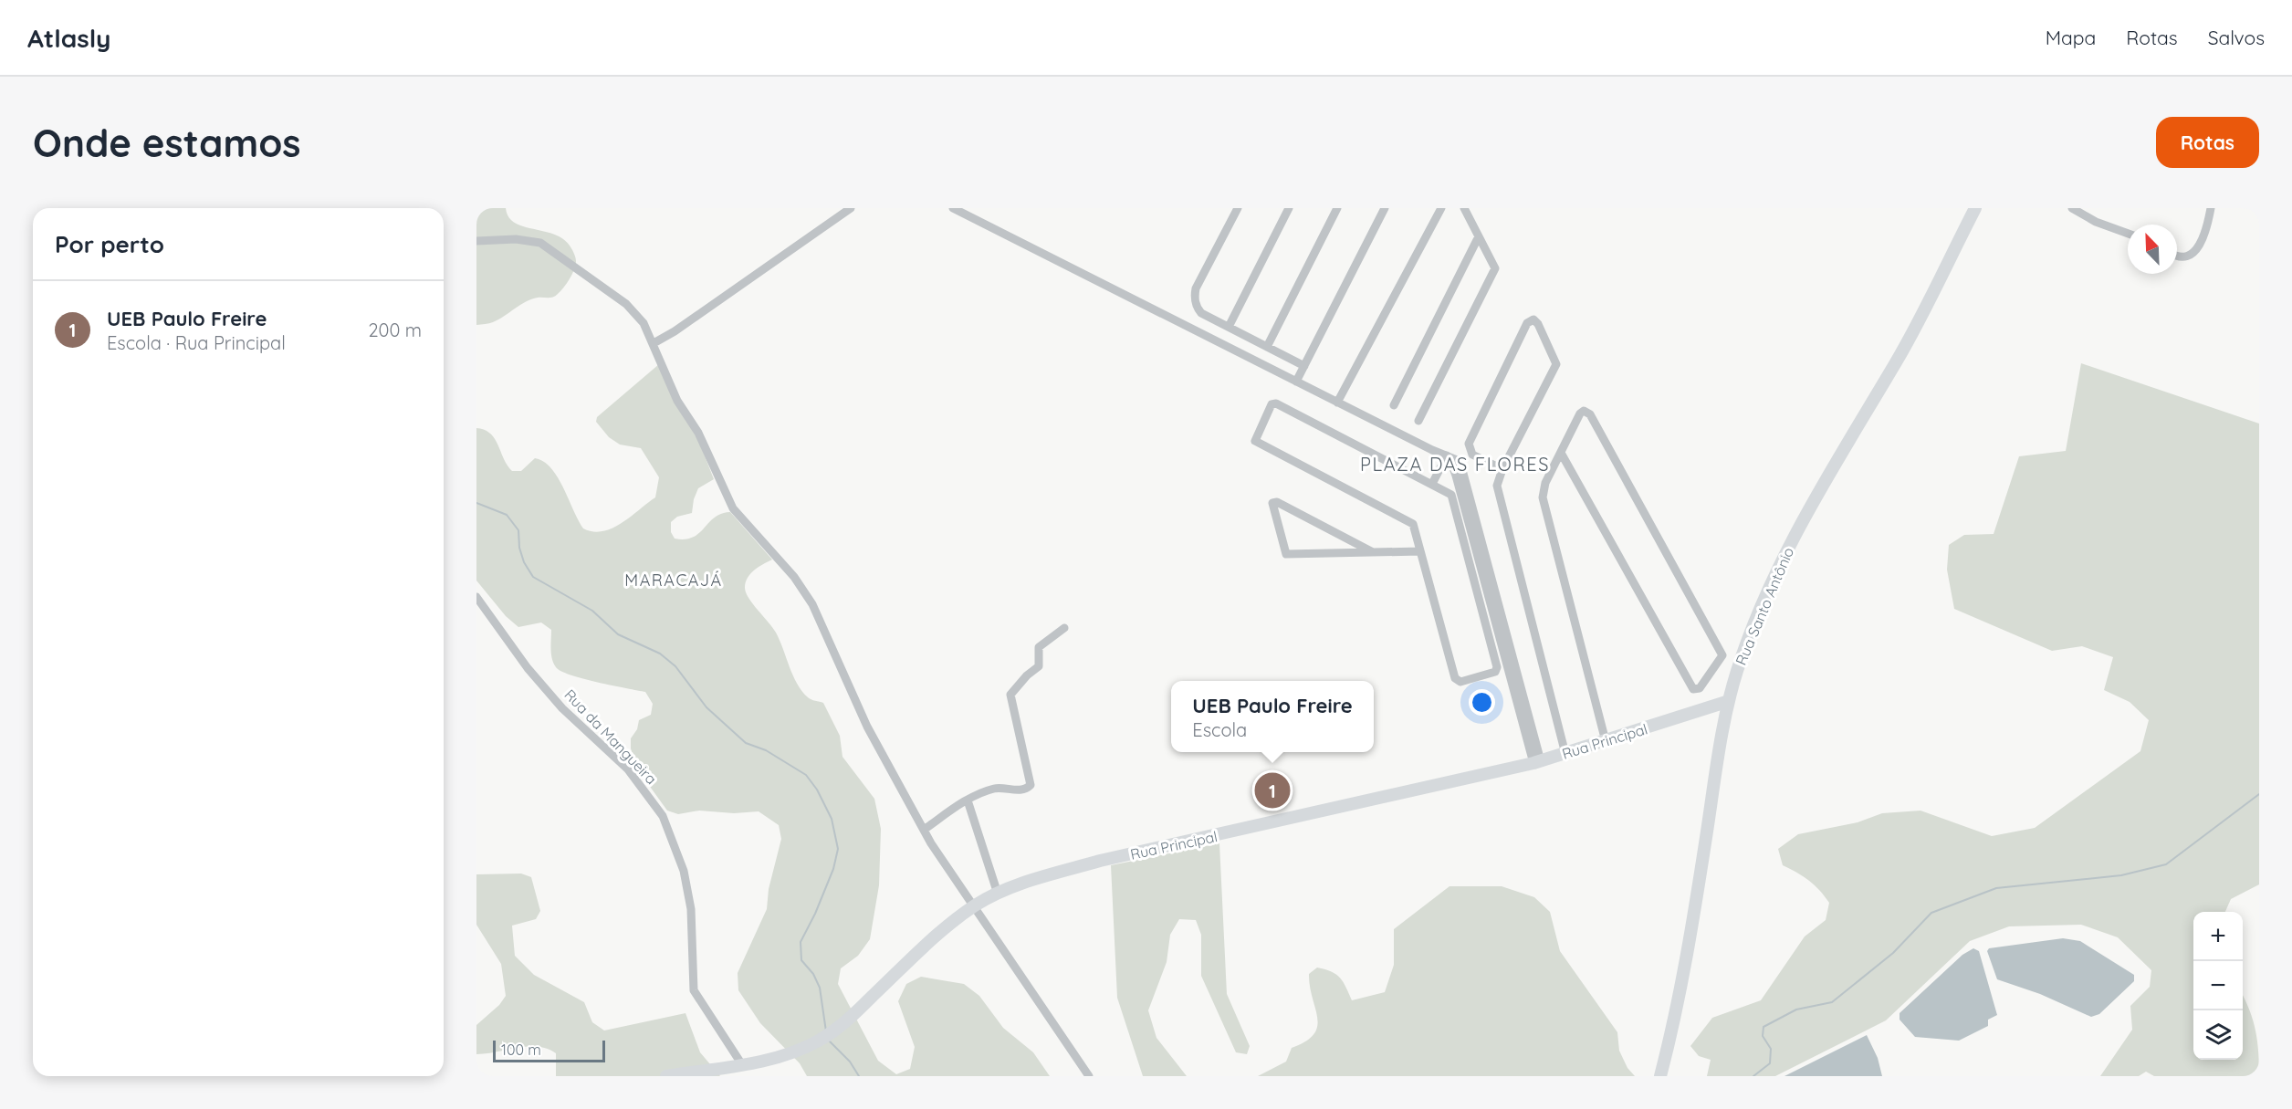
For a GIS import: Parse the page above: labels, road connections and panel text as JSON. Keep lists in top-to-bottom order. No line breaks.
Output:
{"streets":{"street":["Rua Santo Antônio","Rua da Mangueira","Rua Principal"]},"crossings":[["Rua Santo Antônio","Rua Principal"],["Rua da Mangueira","Rua Principal"]],"districts":["PLAZA DAS FLORES","MARACAJÁ"],"scale_bar":"100 m","north":"top left","page":{"header":"Atlasly","nav":["Mapa","Rotas","Salvos"],"buttons":"Rotas","title":"Onde estamos","heading":"Por perto","list":[{"mark":"1","name":"UEB Paulo Freire","note":"Escola · Rua Principal","value":"200 m"}],"popup":["UEB Paulo Freire","Escola"],"pins":"1","map_buttons":["+","−"],"scale":"100 m"}}
